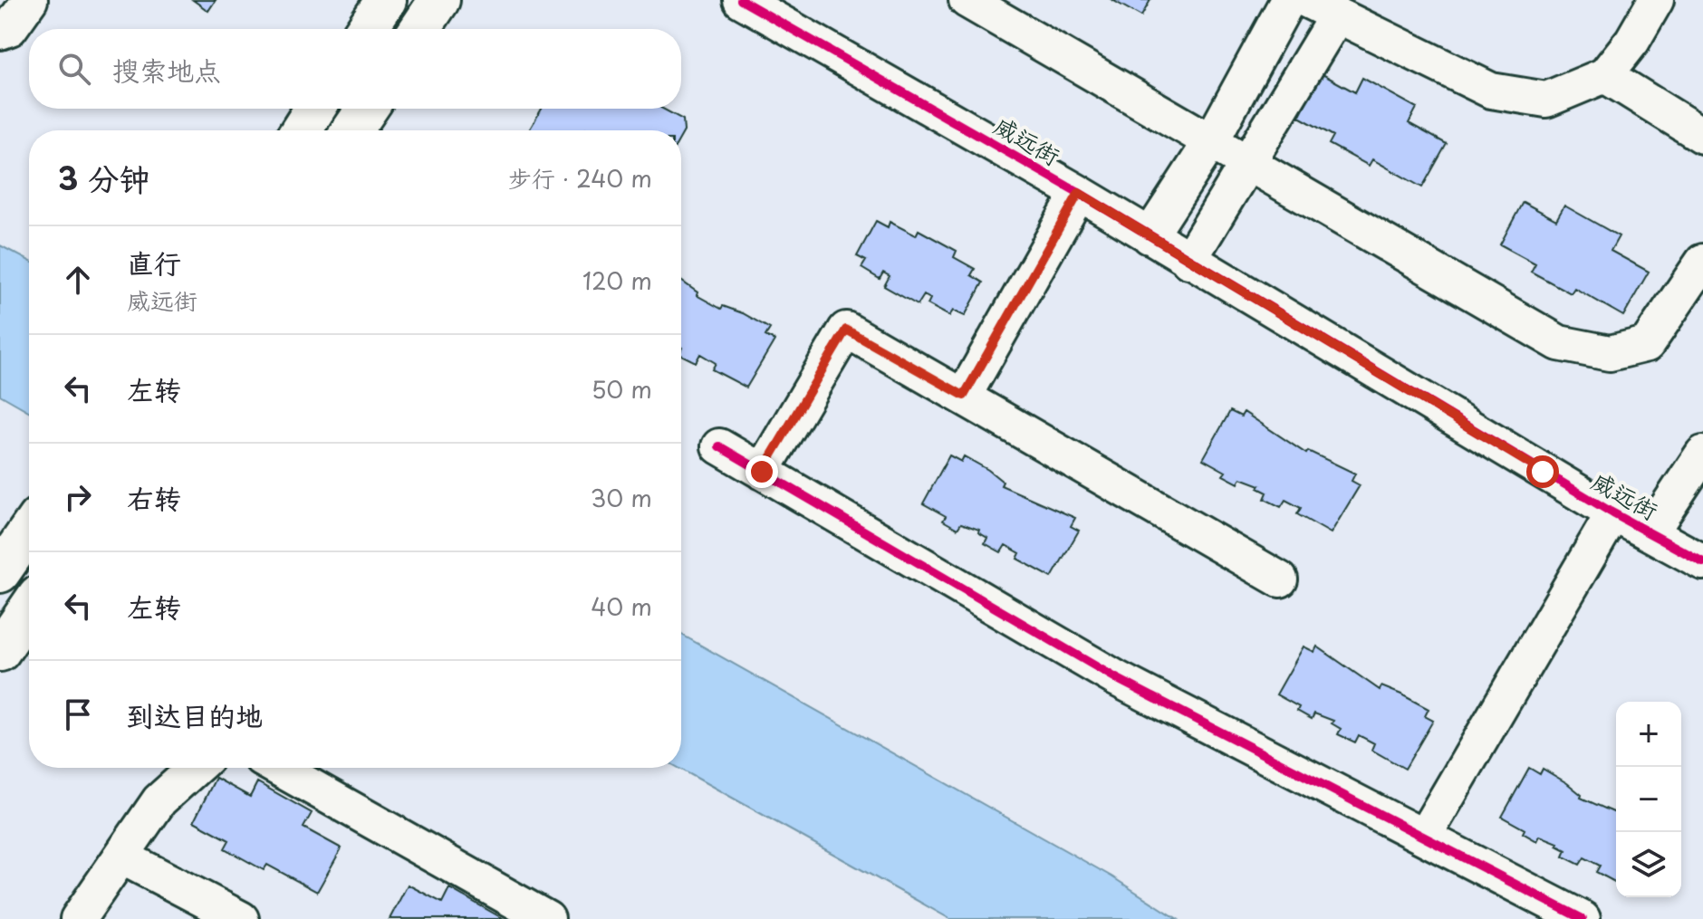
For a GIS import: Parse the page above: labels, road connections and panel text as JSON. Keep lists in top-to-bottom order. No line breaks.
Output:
{"streets":{"street":["威远街"]},"page":{"search":"搜索地点","heading":["3 分钟","步行 · 240 m"],"list":[["直行","威远街","120 m"],["左转","50 m"],["右转","30 m"],["左转","40 m"],"到达目的地"],"map_buttons":["+","−"]}}
